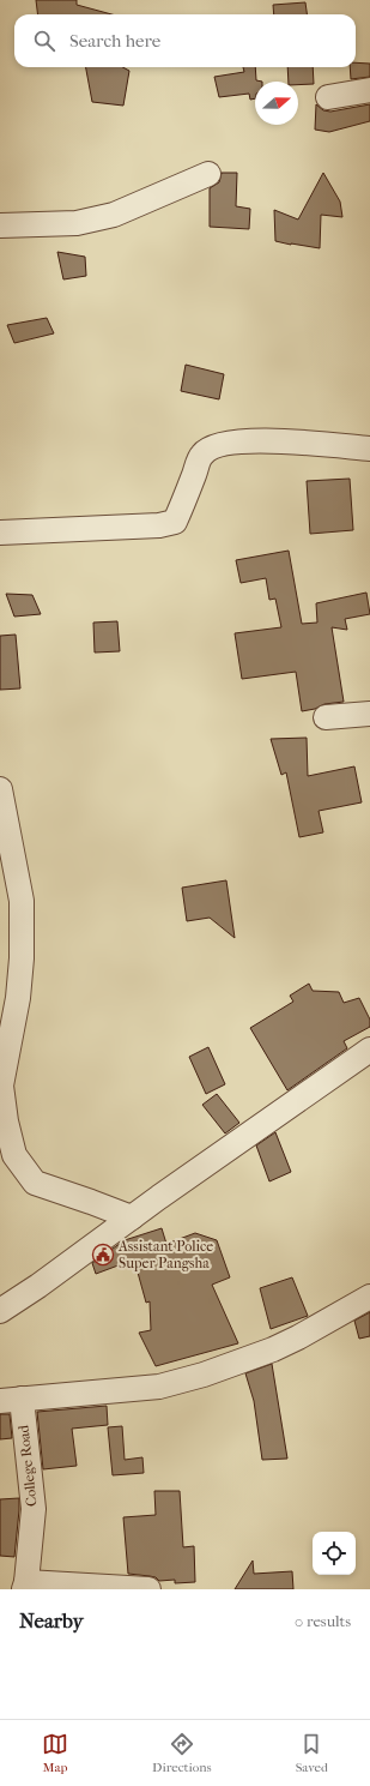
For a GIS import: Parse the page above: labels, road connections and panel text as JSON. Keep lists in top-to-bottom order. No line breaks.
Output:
{"streets":{"street":["College Road"]},"places":{"public building":["Assistant Police Super Pangsha"]},"north":"right","page":{"search":"Search here","heading":["Nearby","0 results"],"nav":["Map","Directions","Saved"]}}
